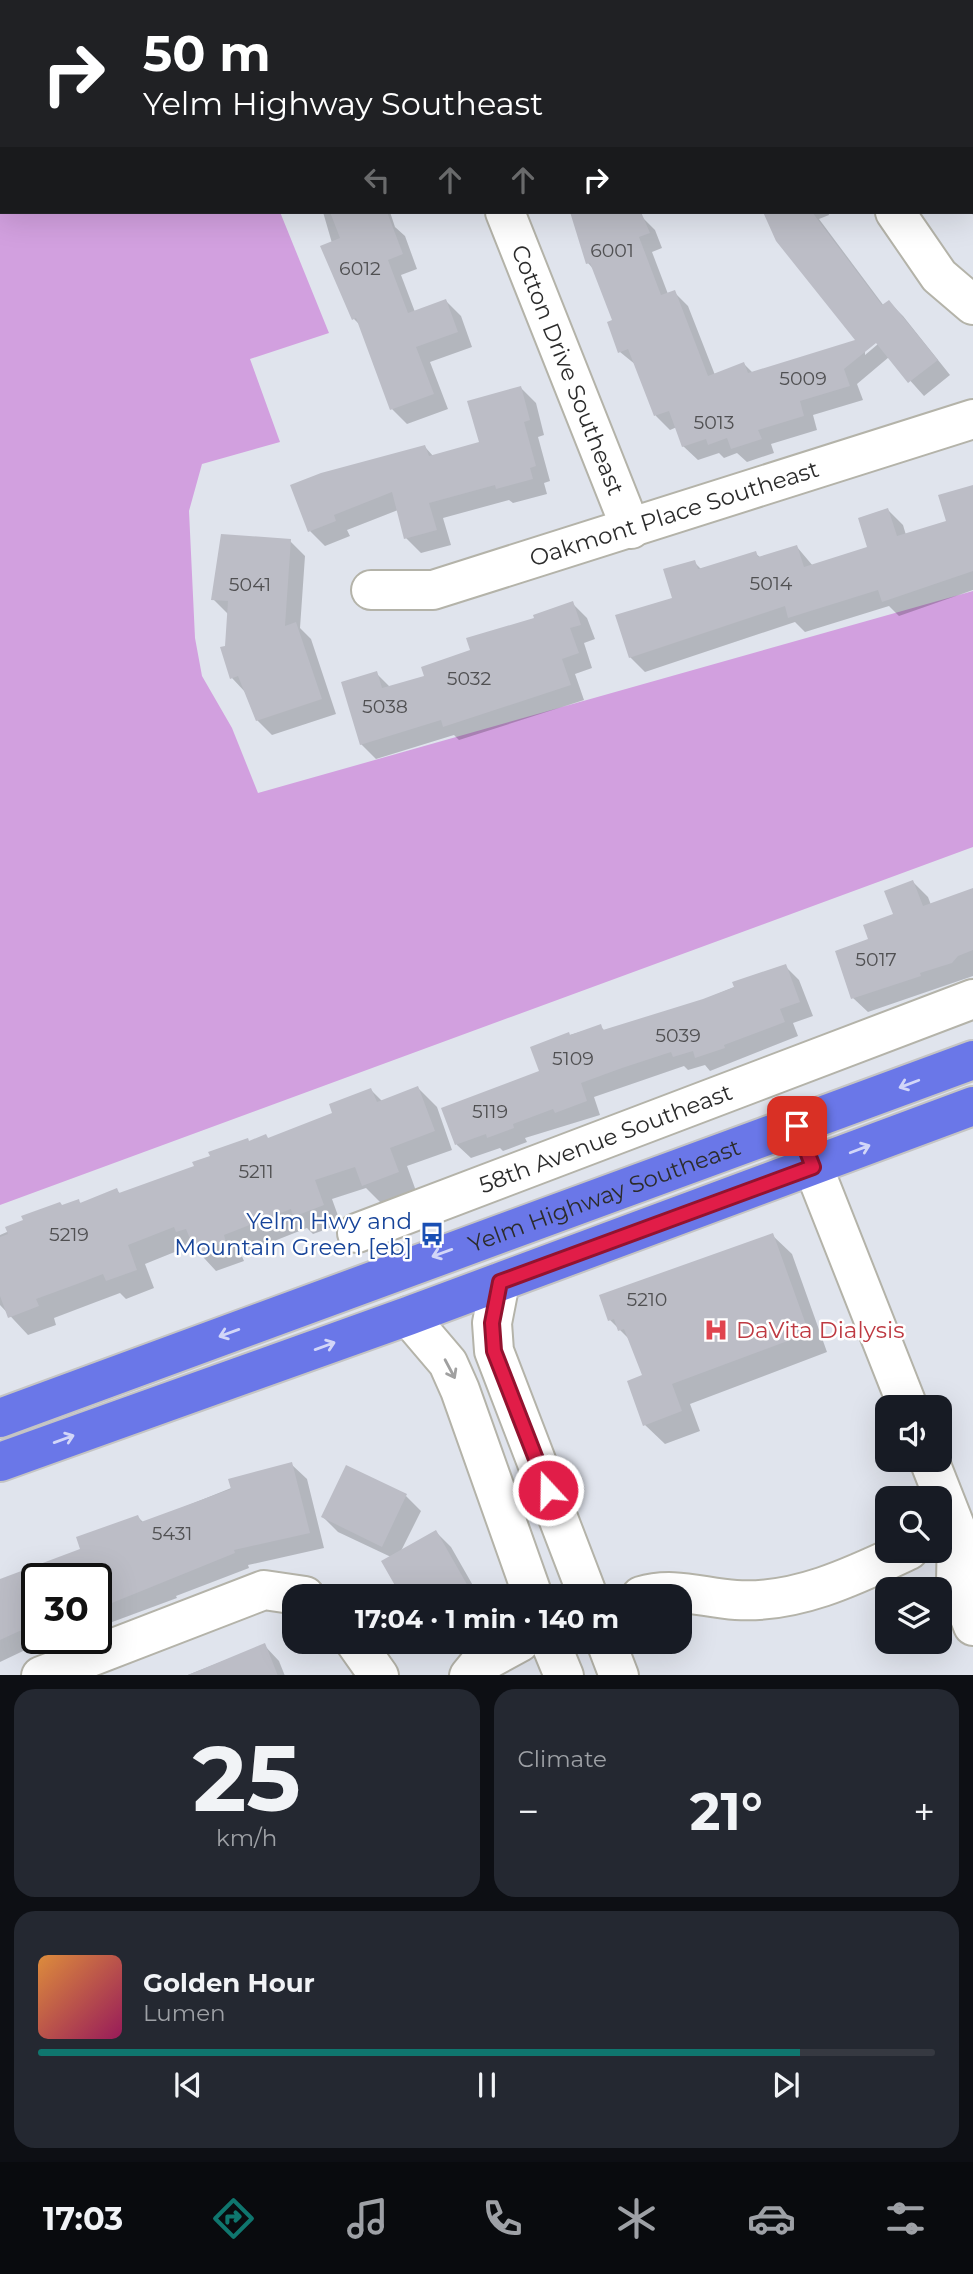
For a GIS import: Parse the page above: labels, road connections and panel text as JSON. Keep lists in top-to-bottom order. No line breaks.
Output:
{"streets":{"main road":["Yelm Highway Southeast"],"street":["Cotton Drive Southeast","Oakmont Place Southeast","58th Avenue Southeast"]},"crossings":[["Cotton Drive Southeast","Oakmont Place Southeast"]],"places":{"bus stop":["Yelm Hwy and Mountain Green [eb]"],"hospital":["DaVita Dialysis"]},"house_numbers":["6001","6012","5009","5013","5014","5041","5032","5038","5017","5039","5109","5119","5211","5219","5210","5431"],"page":{"turn":["50 m","Yelm Highway Southeast"],"limit":"30","trip":"17:04 · 1 min · 140 m","tile":[["25","km/h"],"Climate"],"heat":["−","21°","+"],"song":["Golden Hour","Lumen"],"tabs":"17:03"}}
